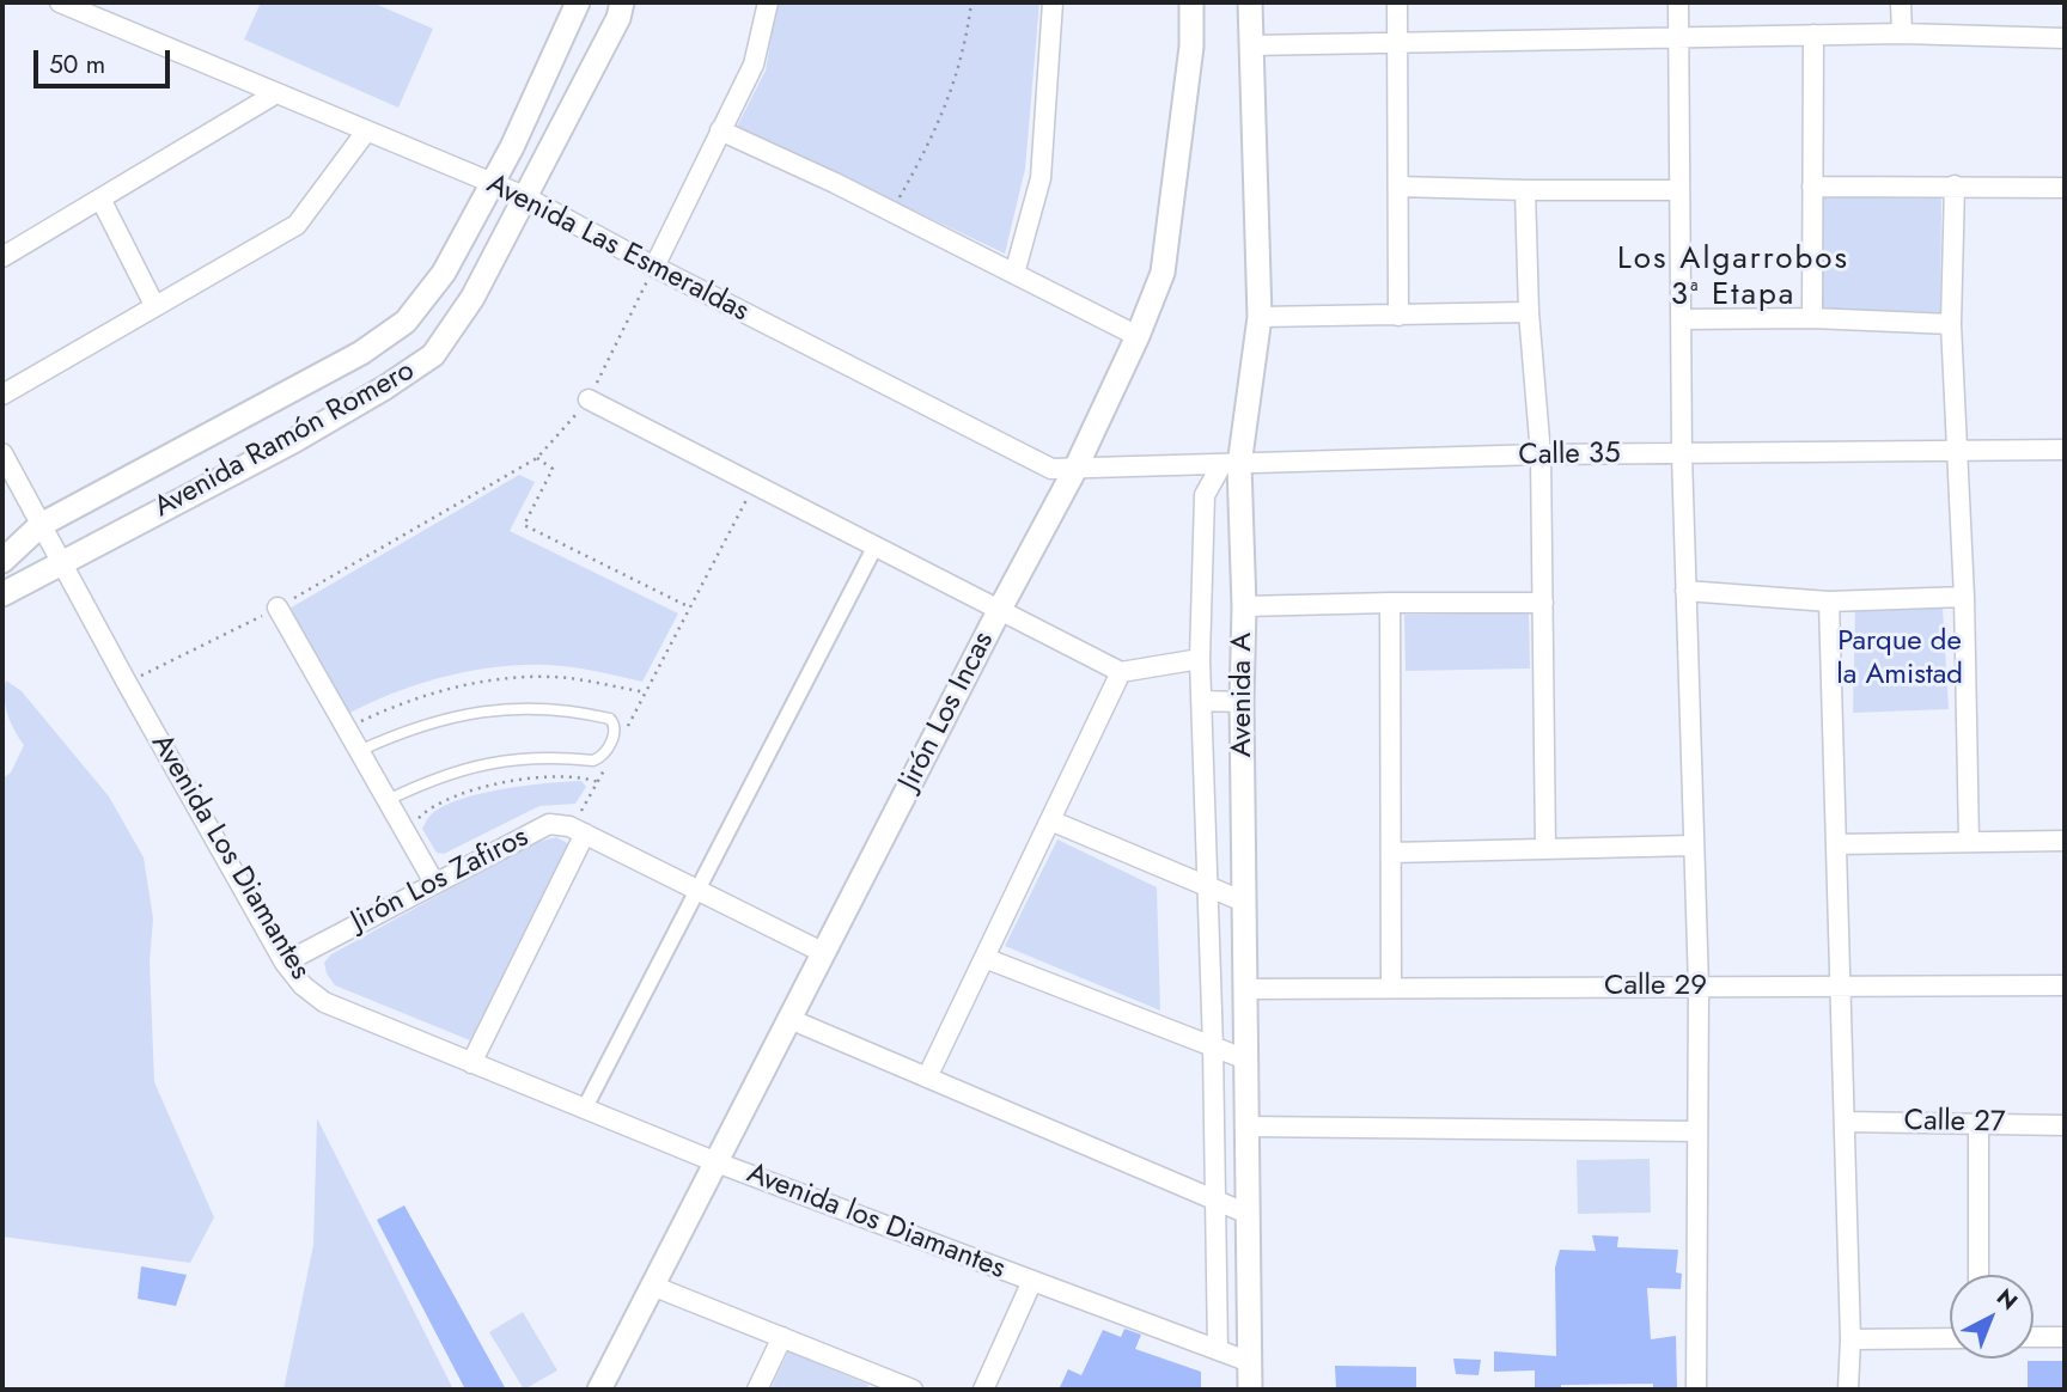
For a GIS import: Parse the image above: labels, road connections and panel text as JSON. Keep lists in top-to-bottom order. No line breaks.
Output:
{"streets":{"street":["Avenida Las Esmeraldas","Avenida Ramón Romero","Calle 35","Avenida A","Jirón Los Incas","Avenida Los Diamantes","Jirón Los Zafiros","Calle 29","Calle 27","Avenida los Diamantes"]},"crossings":[["Avenida Las Esmeraldas","Avenida Ramón Romero"],["Avenida Las Esmeraldas","Calle 35"],["Avenida Las Esmeraldas","Jirón Los Incas"],["Avenida Ramón Romero","Avenida Los Diamantes"],["Calle 35","Avenida A"],["Calle 35","Jirón Los Incas"],["Avenida A","Avenida Los Diamantes"],["Avenida A","Calle 29"],["Jirón Los Incas","Avenida Los Diamantes"],["Jirón Los Incas","Jirón Los Zafiros"],["Jirón Los Incas","Avenida los Diamantes"],["Avenida Los Diamantes","Jirón Los Zafiros"],["Avenida Los Diamantes","Avenida los Diamantes"]],"districts":["Los Algarrobos 3ª Etapa"],"parks":["Parque de la Amistad"],"scale_bar":"50 m","north":"top right"}
